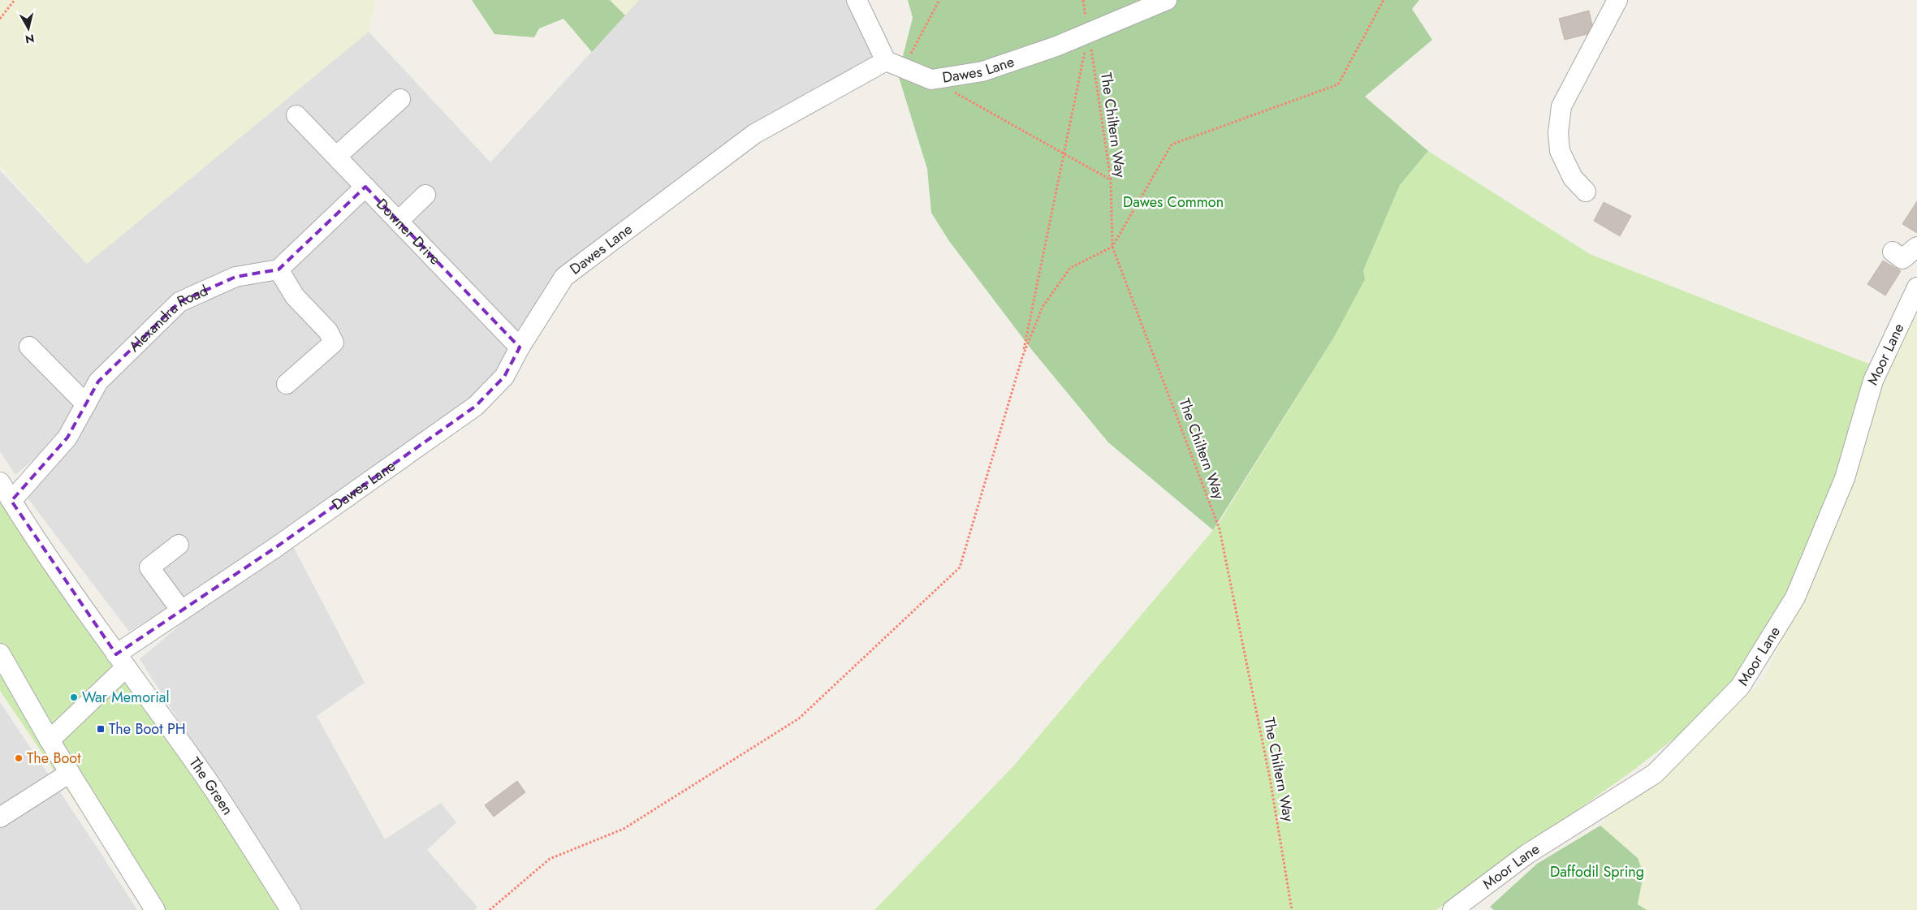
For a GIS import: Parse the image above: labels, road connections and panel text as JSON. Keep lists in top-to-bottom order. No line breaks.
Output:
{"streets":{"street":["Dawes Lane","Downer Drive","Alexandra Road","Moor Lane","The Green"],"path":["The Chiltern Way"]},"crossings":[["Dawes Lane","The Chiltern Way"],["Dawes Lane","Downer Drive"],["Dawes Lane","The Green"],["Alexandra Road","The Green"]],"parks":["Dawes Common","Daffodil Spring"],"places":{"other":["War Memorial","The Boot"],"transit":["The Boot PH"]},"north":"bottom"}
